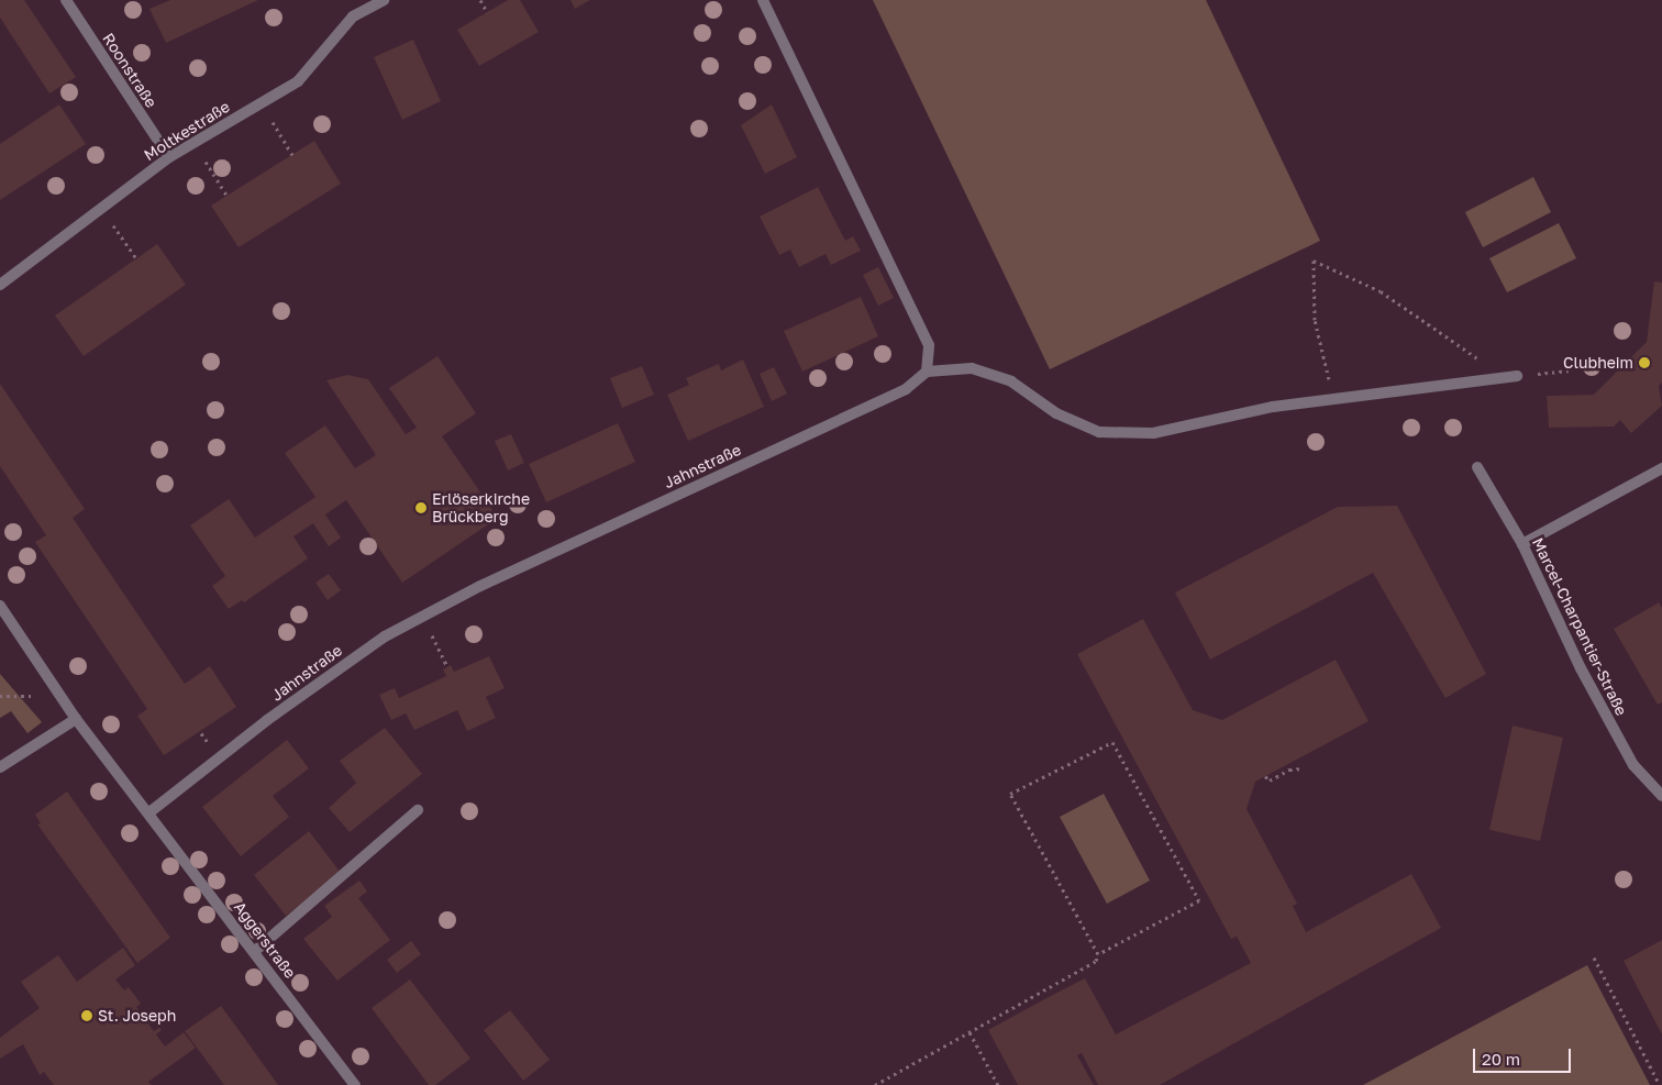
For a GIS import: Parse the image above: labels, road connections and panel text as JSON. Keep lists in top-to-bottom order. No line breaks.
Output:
{"streets":{"street":["Roonstraße","Moltkestraße","Jahnstraße","Marcel-Charpantier-Straße","Aggerstraße"]},"crossings":[["Roonstraße","Moltkestraße"],["Jahnstraße","Aggerstraße"]],"places":["Clubheim","Erlöserkirche Brückberg","St. Joseph"],"scale_bar":"20 m"}
